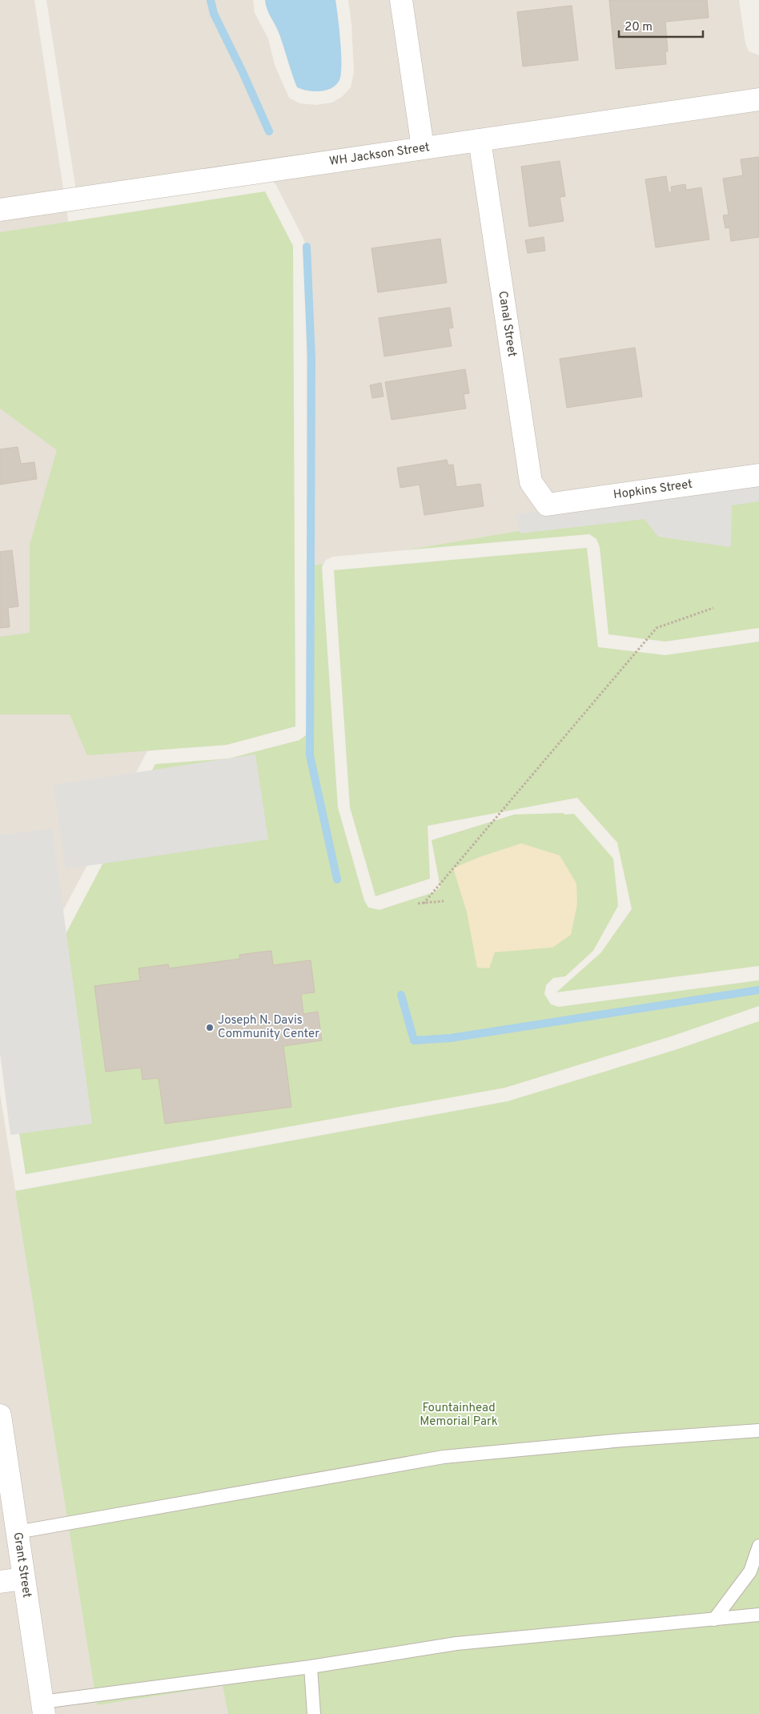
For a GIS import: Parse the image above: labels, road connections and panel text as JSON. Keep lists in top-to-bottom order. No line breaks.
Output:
{"streets":{"street":["WH Jackson Street","Canal Street","Hopkins Street","Grant Street"]},"crossings":[["WH Jackson Street","Canal Street"],["Canal Street","Hopkins Street"]],"parks":["Fountainhead Memorial Park"],"places":["Joseph N. Davis Community Center"],"scale_bar":"20 m"}
